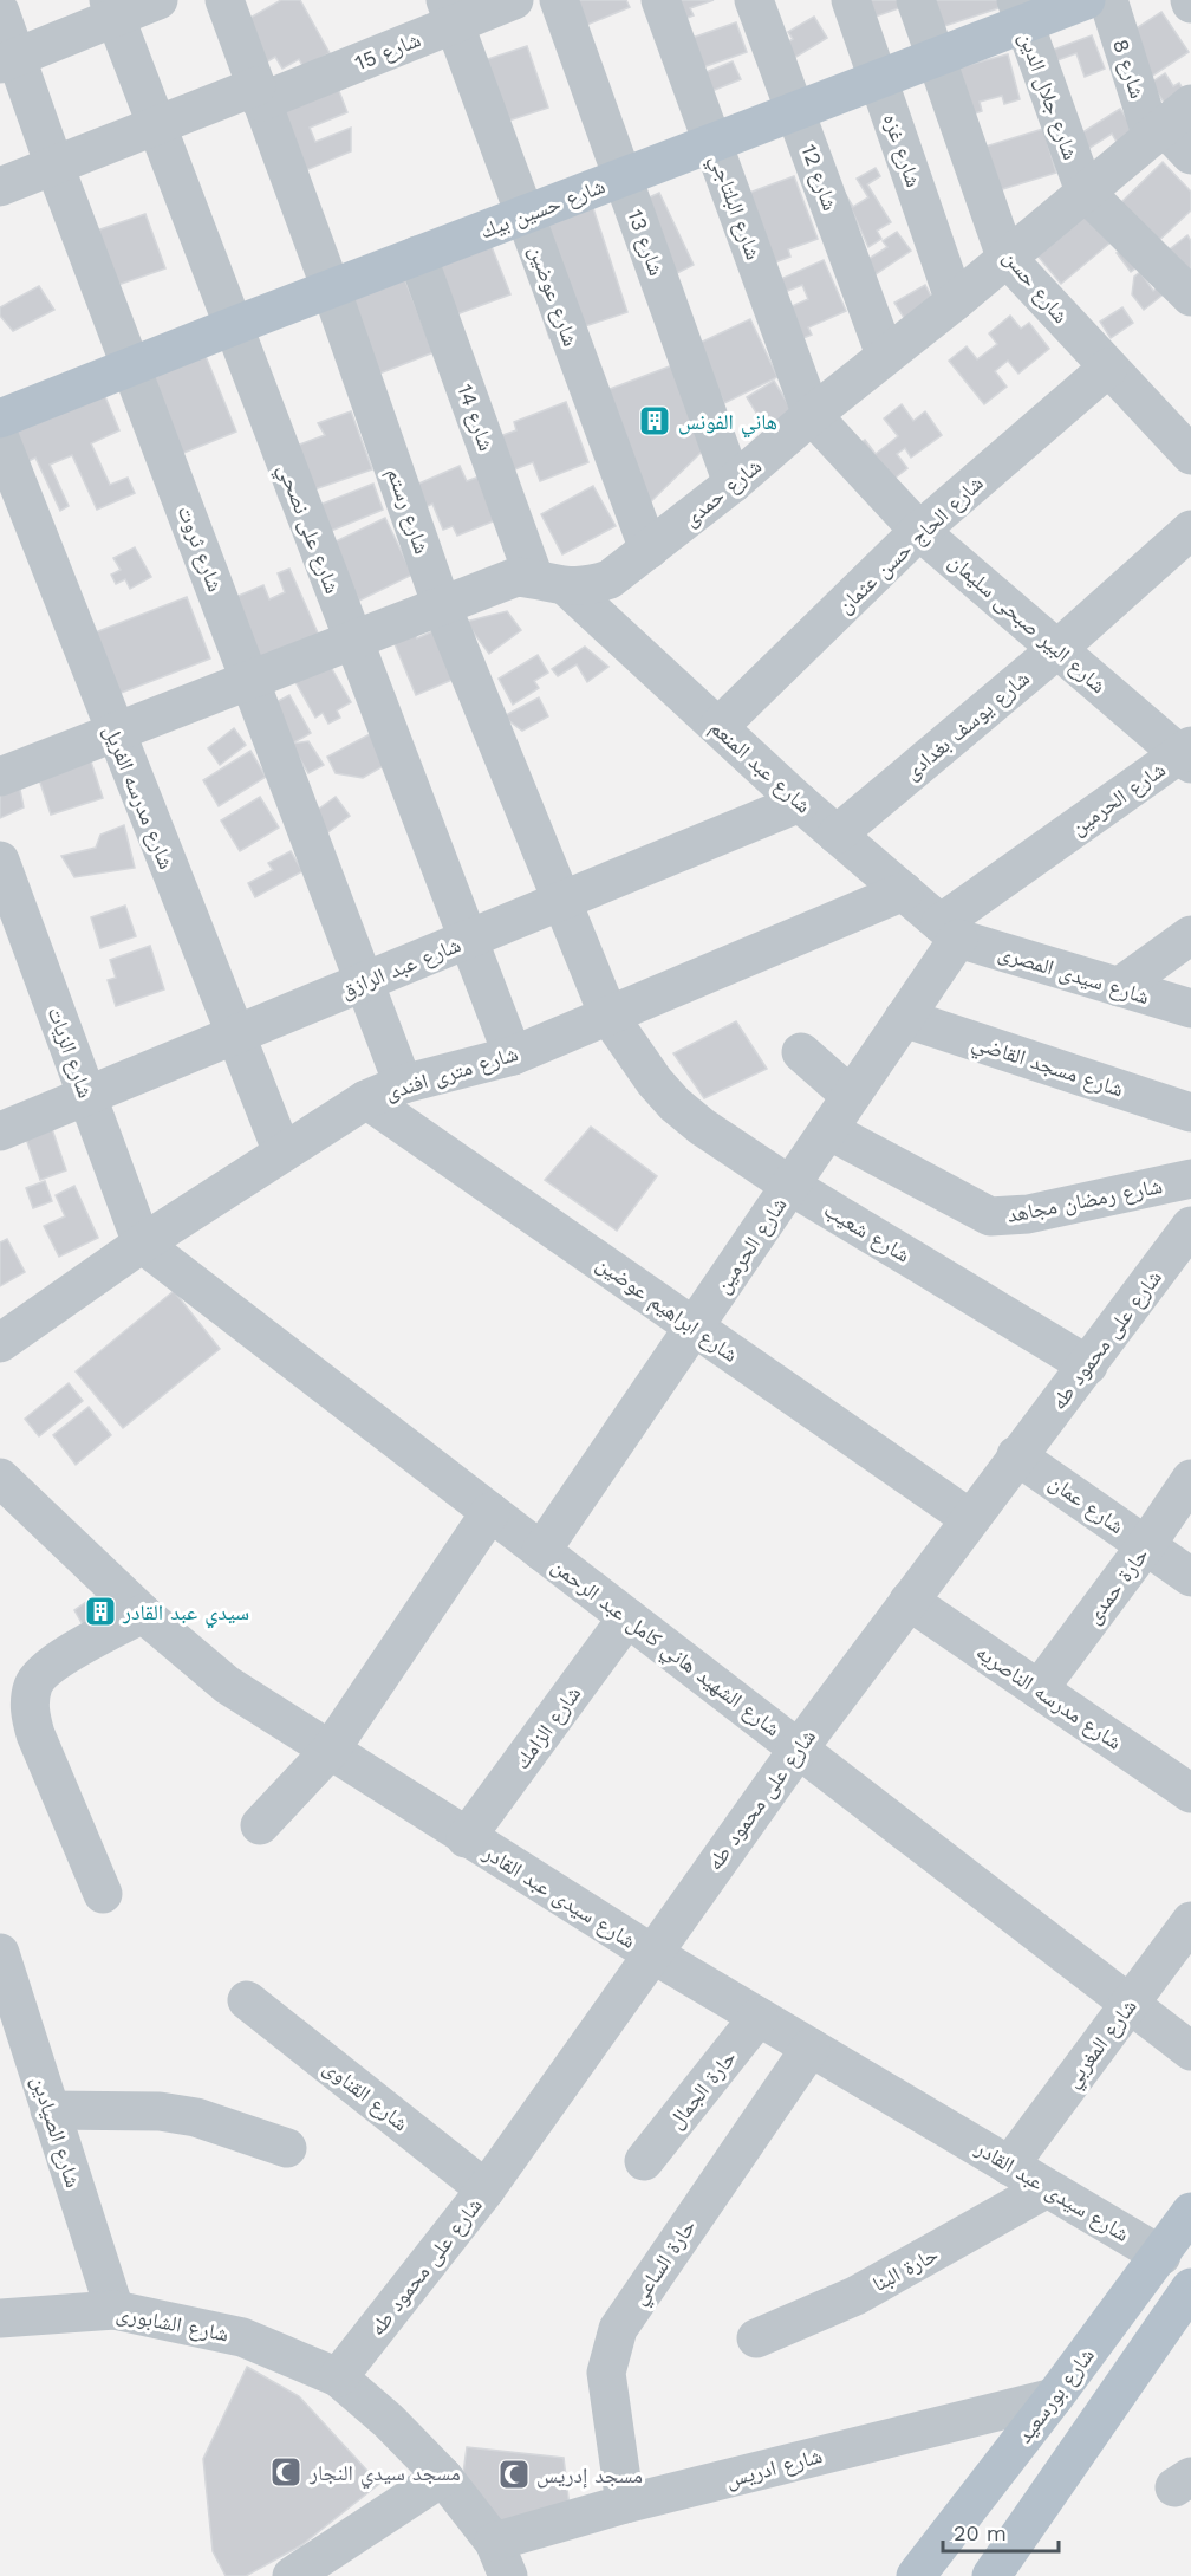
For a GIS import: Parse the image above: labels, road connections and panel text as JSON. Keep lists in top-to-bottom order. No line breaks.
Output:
{"streets":{"main road":["شارع حسين بيك","شارع بورسعيد"],"street":["شارع 15","شارع 8","شارع جلال الدين","شارع غزه","شارع 12","شارع البلتاجي","شارع 13","شارع حسن","شارع عوضين","شارع 14","شارع حمدى","شارع رستم","شارع على نصحي","شارع الحاج حسن عثمان","شارع ثروت","شارع البير صبحى سليمان","شارع يوسف بغدادى","شارع عبد المنعم","شارع مدرسه الفريل","شارع الحرمين","شارع عبد الرازق","شارع سيدى المصرى","شارع الزيات","شارع مسجد القاضي","شارع مترى افندى","شارع رمضان مجاهد","شارع شعيب","شارع ابراهيم عوضين","شارع على محمود طه","شارع عمان","حارة حمدى","شارع الشهيد هاني كامل عبد الرحمن","شارع مدرسه الناصريه","شارع الزامك","شارع سيدى عبد القادر","شارع المغربي","حارة الجمال","شارع القناوى","شارع الصيادين","حارة الساعي","حارة البنا","شارع الشابورى","شارع ادريس"]},"crossings":[["شارع 15","شارع عوضين"],["شارع 15","شارع رستم"],["شارع 15","شارع على نصحي"],["شارع 15","شارع ثروت"],["شارع 8","شارع حمدى"],["شارع جلال الدين","شارع حسين بيك"],["شارع جلال الدين","شارع حمدى"],["شارع غزه","شارع حسين بيك"],["شارع غزه","شارع حمدى"],["شارع 12","شارع حسين بيك"],["شارع 12","شارع حمدى"],["شارع البلتاجي","شارع حسين بيك"],["شارع البلتاجي","شارع حمدى"],["شارع البلتاجي","شارع البير صبحى سليمان"],["شارع حسين بيك","شارع 13"],["شارع حسين بيك","شارع حسن"],["شارع حسين بيك","شارع عوضين"],["شارع حسين بيك","شارع 14"],["شارع حسين بيك","شارع رستم"],["شارع حسين بيك","شارع على نصحي"],["شارع حسين بيك","شارع ثروت"],["شارع 13","شارع حمدى"],["شارع حسن","شارع حمدى"],["شارع حسن","شارع الحاج حسن عثمان"],["شارع عوضين","شارع حمدى"],["شارع 14","شارع حمدى"],["شارع 14","شارع عبد المنعم"],["شارع حمدى","شارع رستم"],["شارع حمدى","شارع على نصحي"],["شارع حمدى","شارع ثروت"],["شارع حمدى","شارع البير صبحى سليمان"],["شارع حمدى","شارع عبد المنعم"],["شارع حمدى","شارع مدرسه الفريل"],["شارع رستم","شارع عبد الرازق"],["شارع رستم","شارع مترى افندى"],["شارع رستم","شارع شعيب"],["شارع على نصحي","شارع عبد الرازق"],["شارع على نصحي","شارع مترى افندى"],["شارع الحاج حسن عثمان","شارع البير صبحى سليمان"],["شارع الحاج حسن عثمان","شارع عبد المنعم"],["شارع ثروت","شارع عبد الرازق"],["شارع ثروت","شارع مترى افندى"],["شارع البير صبحى سليمان","شارع يوسف بغدادى"],["شارع البير صبحى سليمان","شارع الحرمين"],["شارع يوسف بغدادى","شارع عبد المنعم"],["شارع عبد المنعم","شارع الحرمين"],["شارع عبد المنعم","شارع عبد الرازق"],["شارع عبد المنعم","شارع سيدى المصرى"],["شارع عبد المنعم","شارع مترى افندى"],["شارع مدرسه الفريل","شارع عبد الرازق"],["شارع مدرسه الفريل","شارع مترى افندى"],["شارع الحرمين","شارع سيدى المصرى"],["شارع الحرمين","شارع مسجد القاضي"],["شارع الحرمين","شارع رمضان مجاهد"],["شارع الحرمين","شارع شعيب"],["شارع الحرمين","شارع ابراهيم عوضين"],["شارع الحرمين","شارع الشهيد هاني كامل عبد الرحمن"],["شارع عبد الرازق","شارع الزيات"],["شارع الزيات","شارع مترى افندى"],["شارع الزيات","شارع الشهيد هاني كامل عبد الرحمن"],["شارع مترى افندى","شارع شعيب"],["شارع مترى افندى","شارع ابراهيم عوضين"],["شارع مترى افندى","شارع الشهيد هاني كامل عبد الرحمن"],["شارع شعيب","شارع على محمود طه"],["شارع ابراهيم عوضين","شارع على محمود طه"],["شارع على محمود طه","شارع عمان"],["شارع على محمود طه","شارع الشهيد هاني كامل عبد الرحمن"],["شارع على محمود طه","شارع مدرسه الناصريه"],["شارع على محمود طه","شارع سيدى عبد القادر"],["شارع على محمود طه","شارع القناوى"],["شارع على محمود طه","شارع الشابورى"],["شارع عمان","حارة حمدى"],["حارة حمدى","شارع مدرسه الناصريه"],["شارع الشهيد هاني كامل عبد الرحمن","شارع الزامك"],["شارع الشهيد هاني كامل عبد الرحمن","شارع المغربي"],["شارع الزامك","شارع سيدى عبد القادر"],["شارع سيدى عبد القادر","شارع المغربي"],["شارع سيدى عبد القادر","حارة الجمال"],["شارع سيدى عبد القادر","حارة الساعي"],["شارع سيدى عبد القادر","حارة البنا"],["شارع سيدى عبد القادر","شارع بورسعيد"],["شارع الصيادين","شارع الشابورى"],["حارة الساعي","شارع ادريس"],["شارع الشابورى","شارع ادريس"],["شارع بورسعيد","شارع ادريس"]],"places":{"building":["هاني الفونس","سيدي عبد القادر"],"mosque":["مسجد سيدي النجار","مسجد إدريس"]},"scale_bar":"20 m"}
